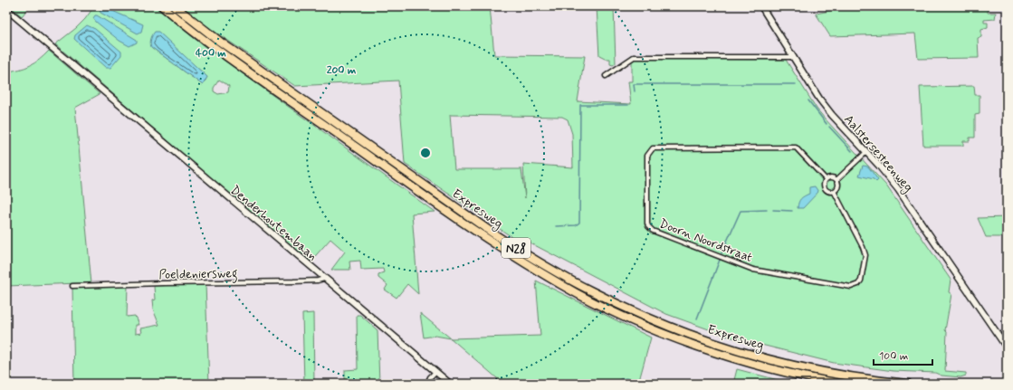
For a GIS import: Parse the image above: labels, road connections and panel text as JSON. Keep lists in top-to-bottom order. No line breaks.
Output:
{"streets":{"highway":["Expresweg","N28"],"street":["Aalstersesteenweg","Denderhoutembaan","Doorn Noordstraat","Poeldeniersweg"]},"crossings":[["Denderhoutembaan","Poeldeniersweg"]],"scale_bar":"100 m","rings":["400 m","200 m"]}
